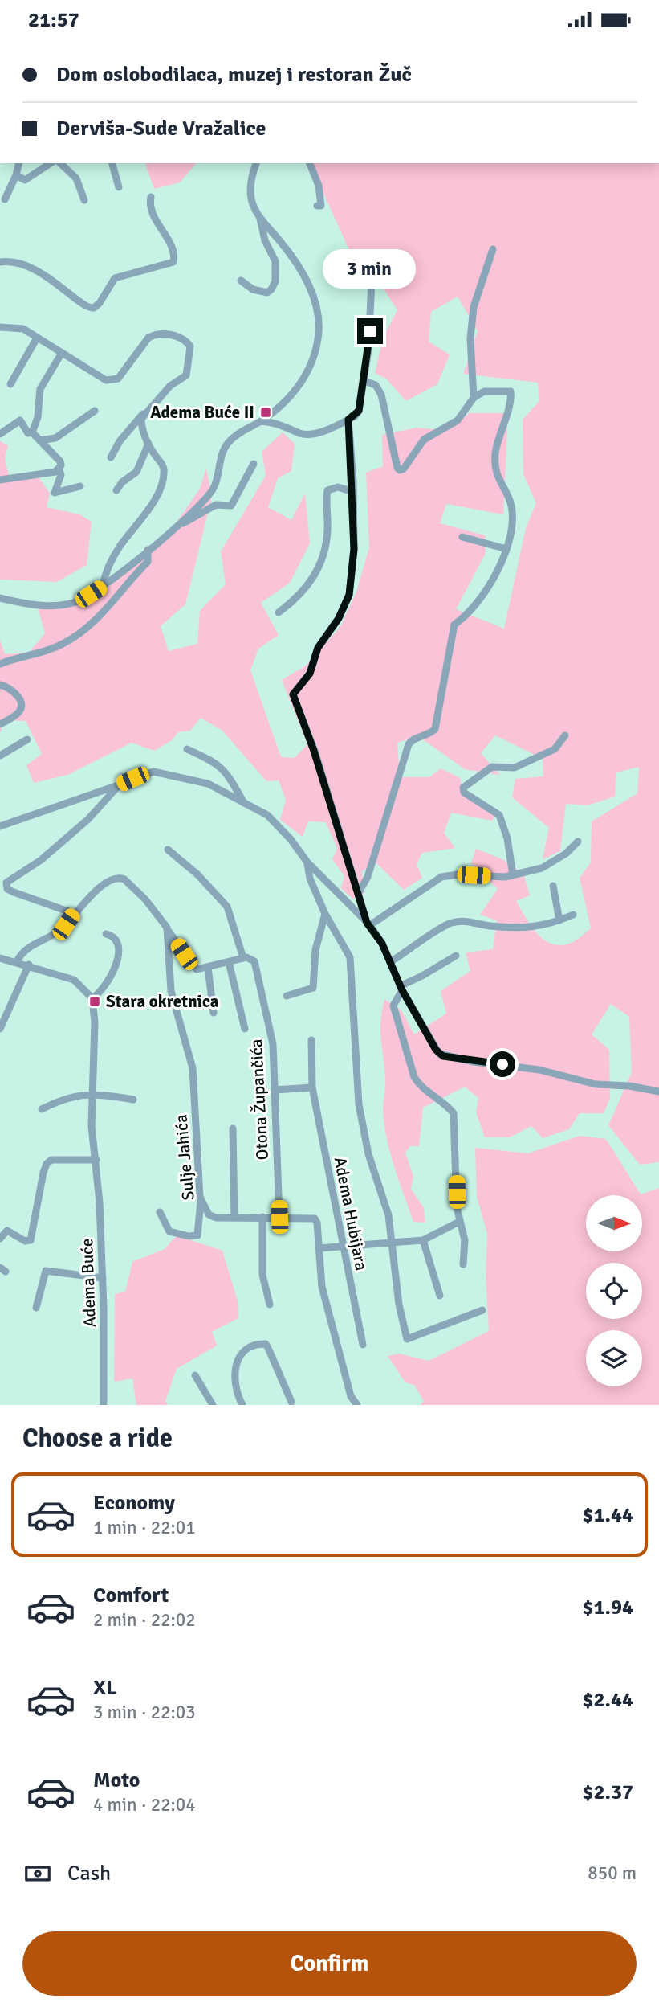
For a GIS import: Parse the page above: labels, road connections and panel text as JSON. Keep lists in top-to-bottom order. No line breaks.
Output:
{"streets":{"street":["Otona Župančića","Sulje Jahića","Adema Hubijara","Adema Buće"]},"crossings":[["Otona Župančića","Sulje Jahića"]],"places":{"transit":["Adema Buće II","Stara okretnica"]},"north":"right","page":{"status":"21:57","banner":["Dom oslobodilaca, muzej i restoran Žuč","Derviša-Sude Vražalice"],"bubble":"3 min","heading":"Choose a ride","list":[{"name":"Economy","note":"1 min · 22:01","value":"$1.44"},{"name":"Comfort","note":"2 min · 22:02","value":"$1.94"},{"name":"XL","note":"3 min · 22:03","value":"$2.44"},{"name":"Moto","note":"4 min · 22:04","value":"$2.37"}],"pay":["Cash","850 m"],"buttons":"Confirm"}}
